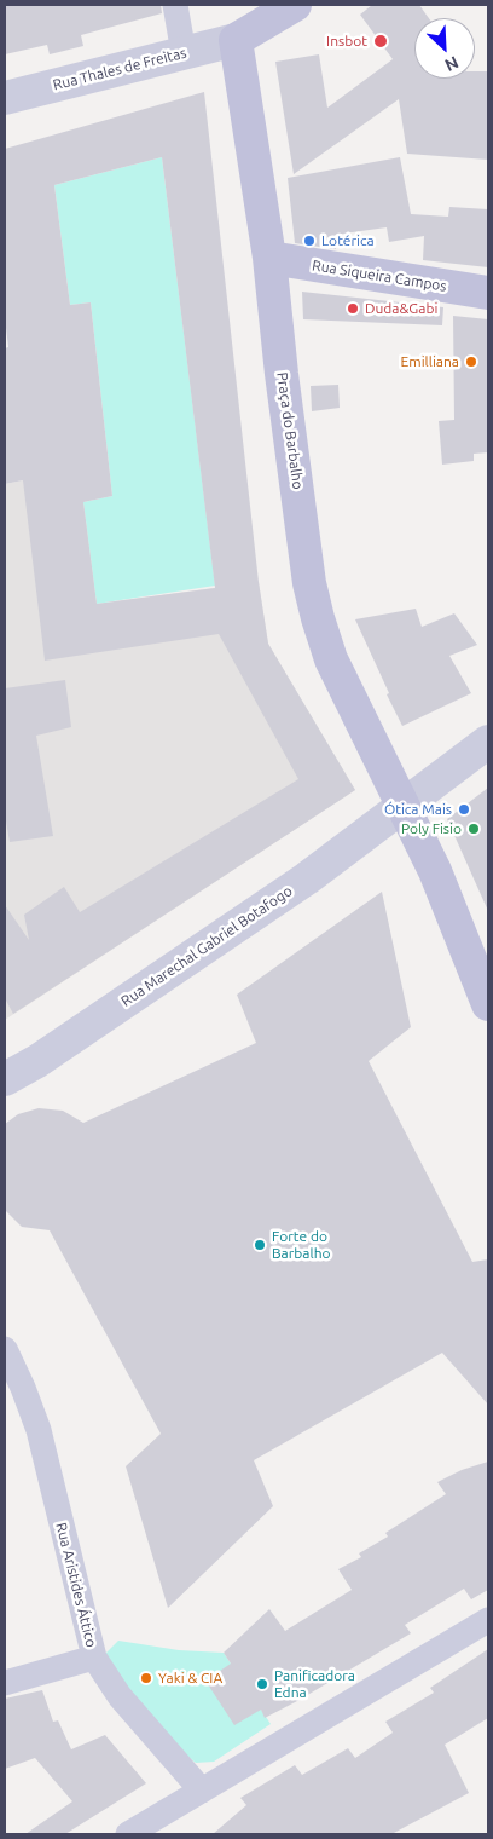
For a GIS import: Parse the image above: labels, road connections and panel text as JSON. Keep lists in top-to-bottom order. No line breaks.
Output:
{"streets":{"main road":["Rua Siqueira Campos","Praça do Barbalho"],"street":["Rua Thales de Freitas","Rua Marechal Gabriel Botafogo","Rua Aristides Áttico"]},"crossings":[["Rua Thales de Freitas","Praça do Barbalho"],["Rua Siqueira Campos","Praça do Barbalho"],["Praça do Barbalho","Rua Marechal Gabriel Botafogo"]],"places":["Insbot","Lotérica","Duda&Gabi","Emilliana","Ótica Mais","Poly Fisio","Forte do Barbalho","Yaki & CIA","Panificadora Edna"],"north":"bottom right"}
